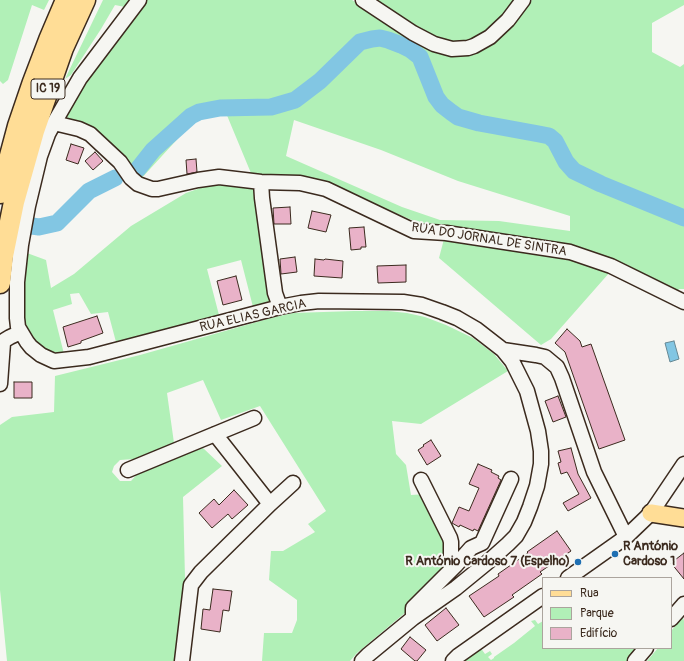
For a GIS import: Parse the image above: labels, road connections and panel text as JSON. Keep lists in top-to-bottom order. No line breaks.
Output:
{"streets":{"highway":["IC 19"],"street":["RUA DO JORNAL DE SINTRA","RUA ELIAS GARCIA"]},"crossings":[["IC 19","RUA ELIAS GARCIA"],["RUA DO JORNAL DE SINTRA","RUA ELIAS GARCIA"]],"places":["R António Cardoso 1","R António Cardoso 7 (Espelho)"],"legend":["Rua","Parque","Edifício"]}
